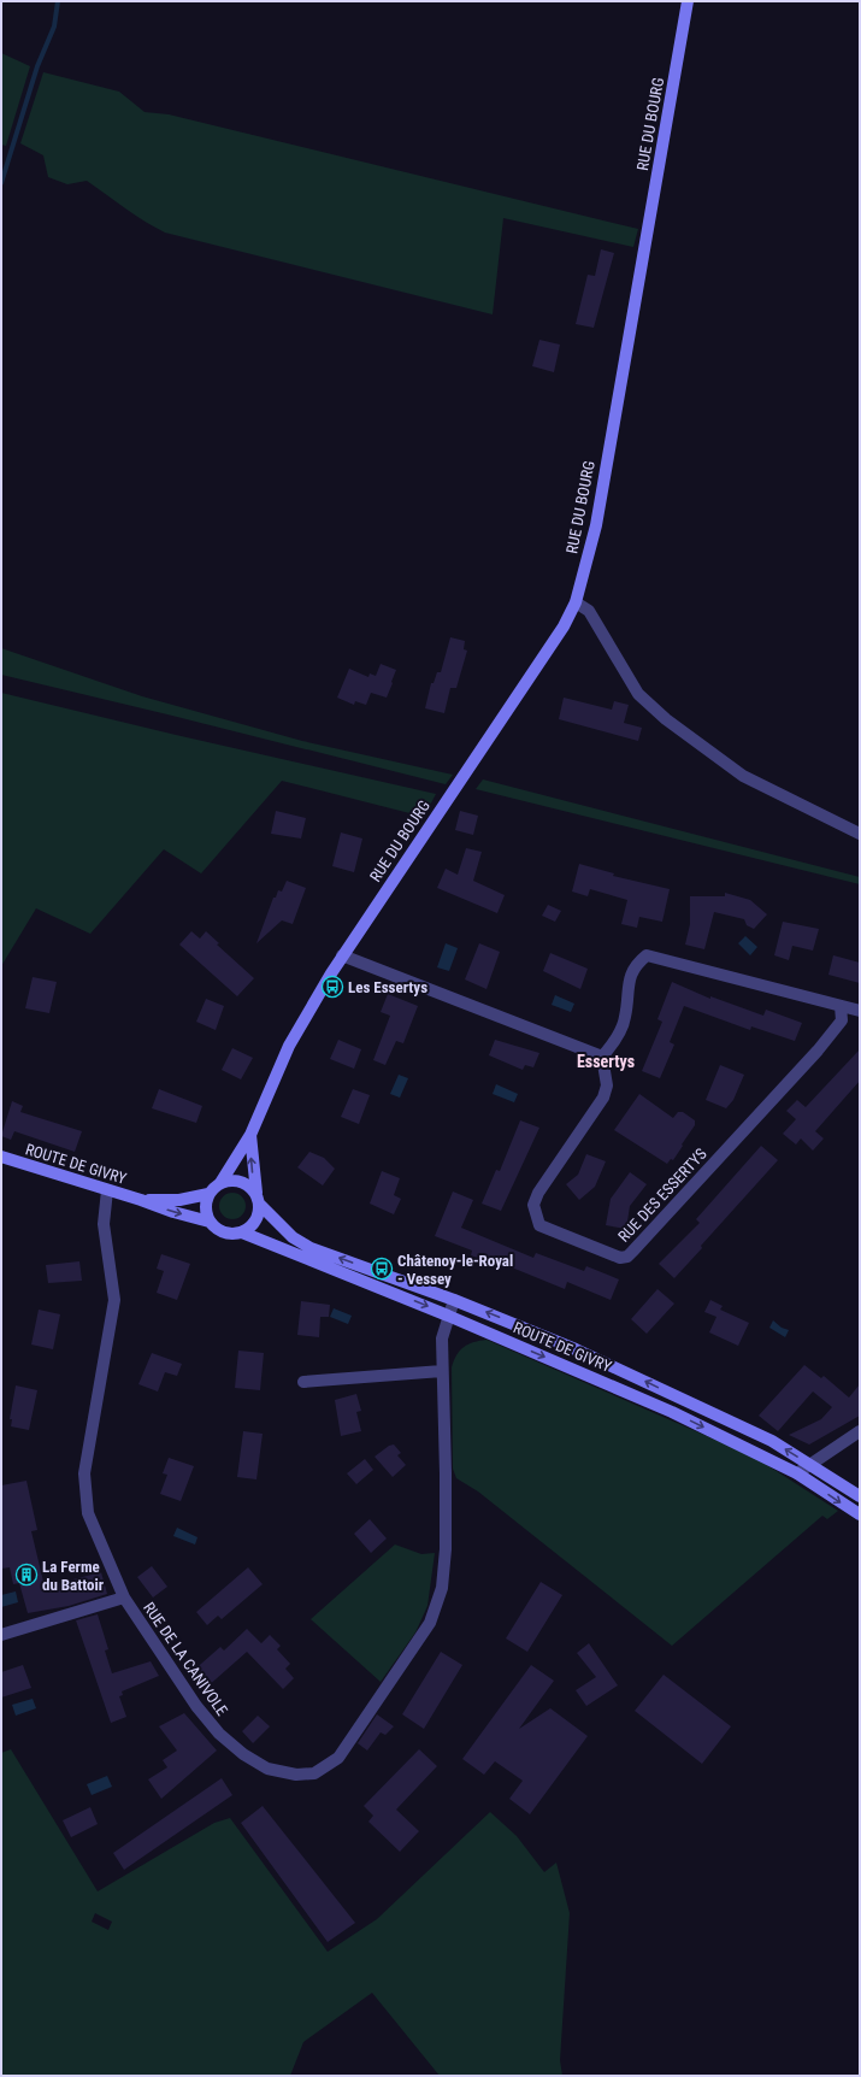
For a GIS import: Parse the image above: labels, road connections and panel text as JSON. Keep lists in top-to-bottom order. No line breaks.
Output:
{"streets":{"main road":["RUE DU BOURG","ROUTE DE GIVRY"],"street":["RUE DES ESSERTYS","RUE DE LA CANIVOLE"]},"crossings":[["RUE DU BOURG","ROUTE DE GIVRY"],["ROUTE DE GIVRY","RUE DE LA CANIVOLE"]],"districts":["Essertys"],"places":{"bus stop":["Les Essertys","Châtenoy-le-Royal - Vessey"],"building":["La Ferme du Battoir"]}}
